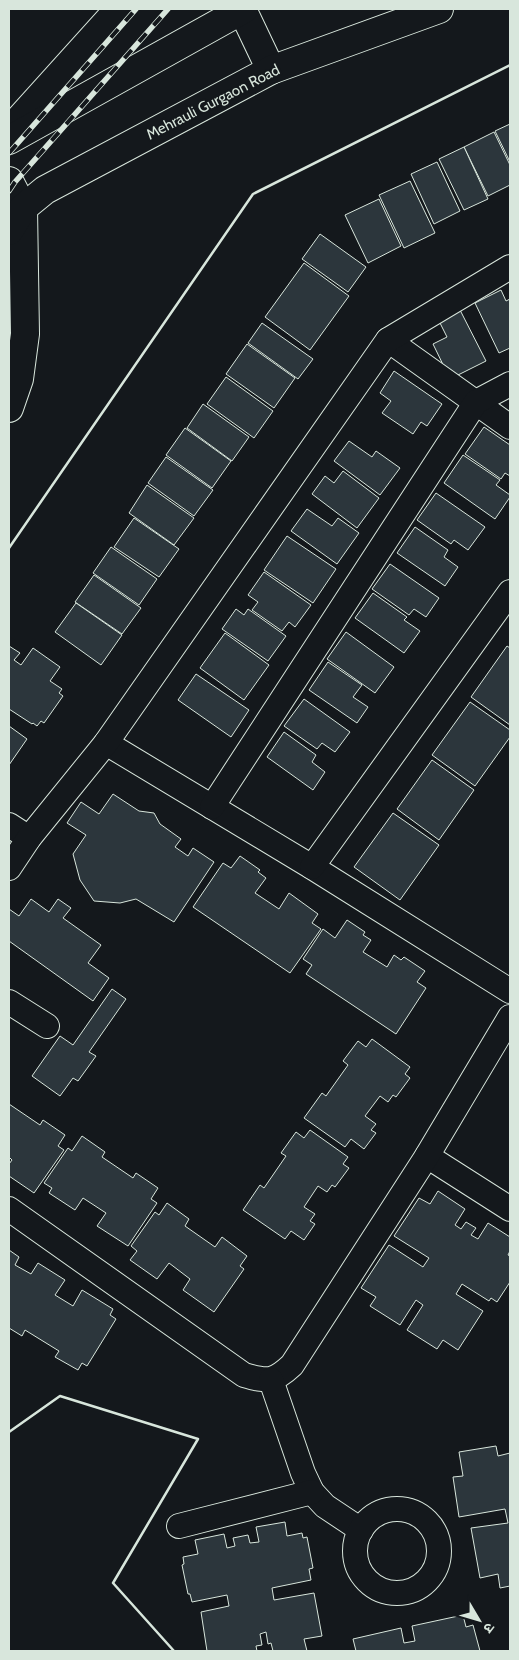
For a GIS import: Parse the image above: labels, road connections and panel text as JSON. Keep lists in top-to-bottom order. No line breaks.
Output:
{"streets":{"main road":["Mehrauli Gurgaon Road"]},"north":"bottom right"}
